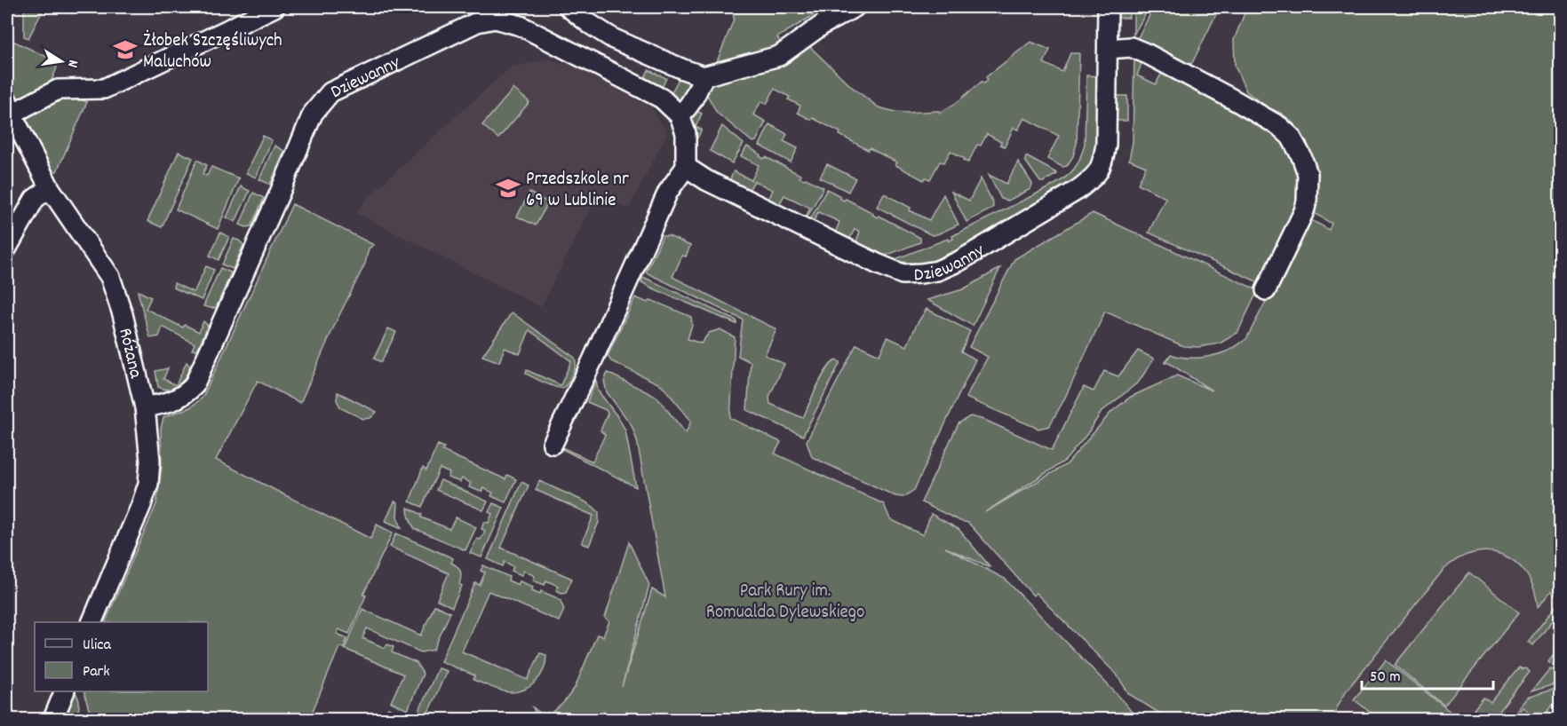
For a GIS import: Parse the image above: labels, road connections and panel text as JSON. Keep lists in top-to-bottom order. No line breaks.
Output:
{"streets":{"street":["Dziewanny","Różana"]},"crossings":[["Dziewanny","Różana"]],"parks":["Park Rury im. Romualda Dylewskiego"],"places":{"school or university":["Żłobek Szczęśliwych Maluchów","Przedszkole nr 69 w Lublinie"]},"legend":["Ulica","Park"],"scale_bar":"50 m","north":"right"}
